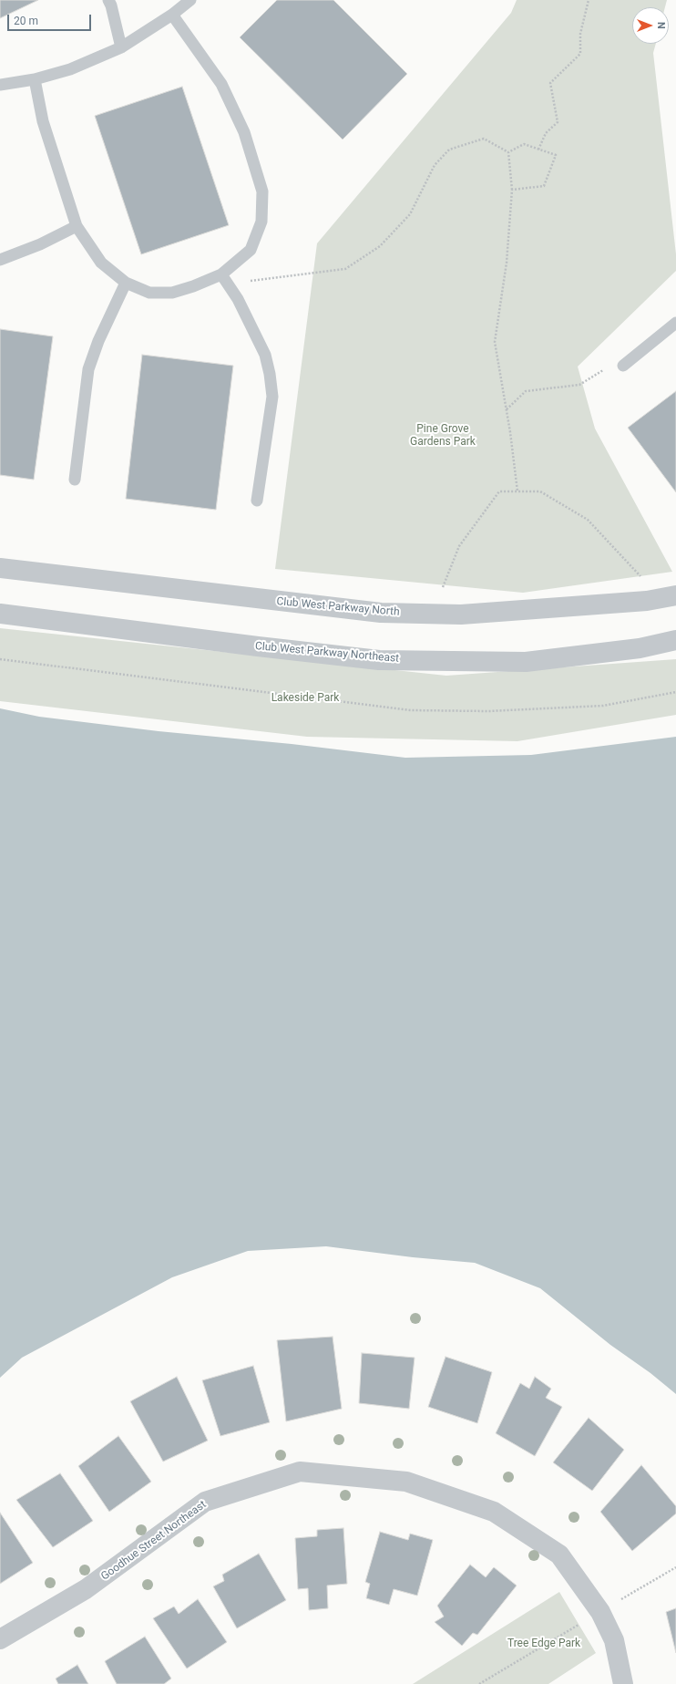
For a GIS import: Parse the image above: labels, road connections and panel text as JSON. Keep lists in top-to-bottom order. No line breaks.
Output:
{"streets":{"street":["Club West Parkway North","Club West Parkway Northeast","Goodhue Street Northeast"]},"parks":["Pine Grove Gardens Park","Lakeside Park","Tree Edge Park"],"scale_bar":"20 m","north":"right"}
